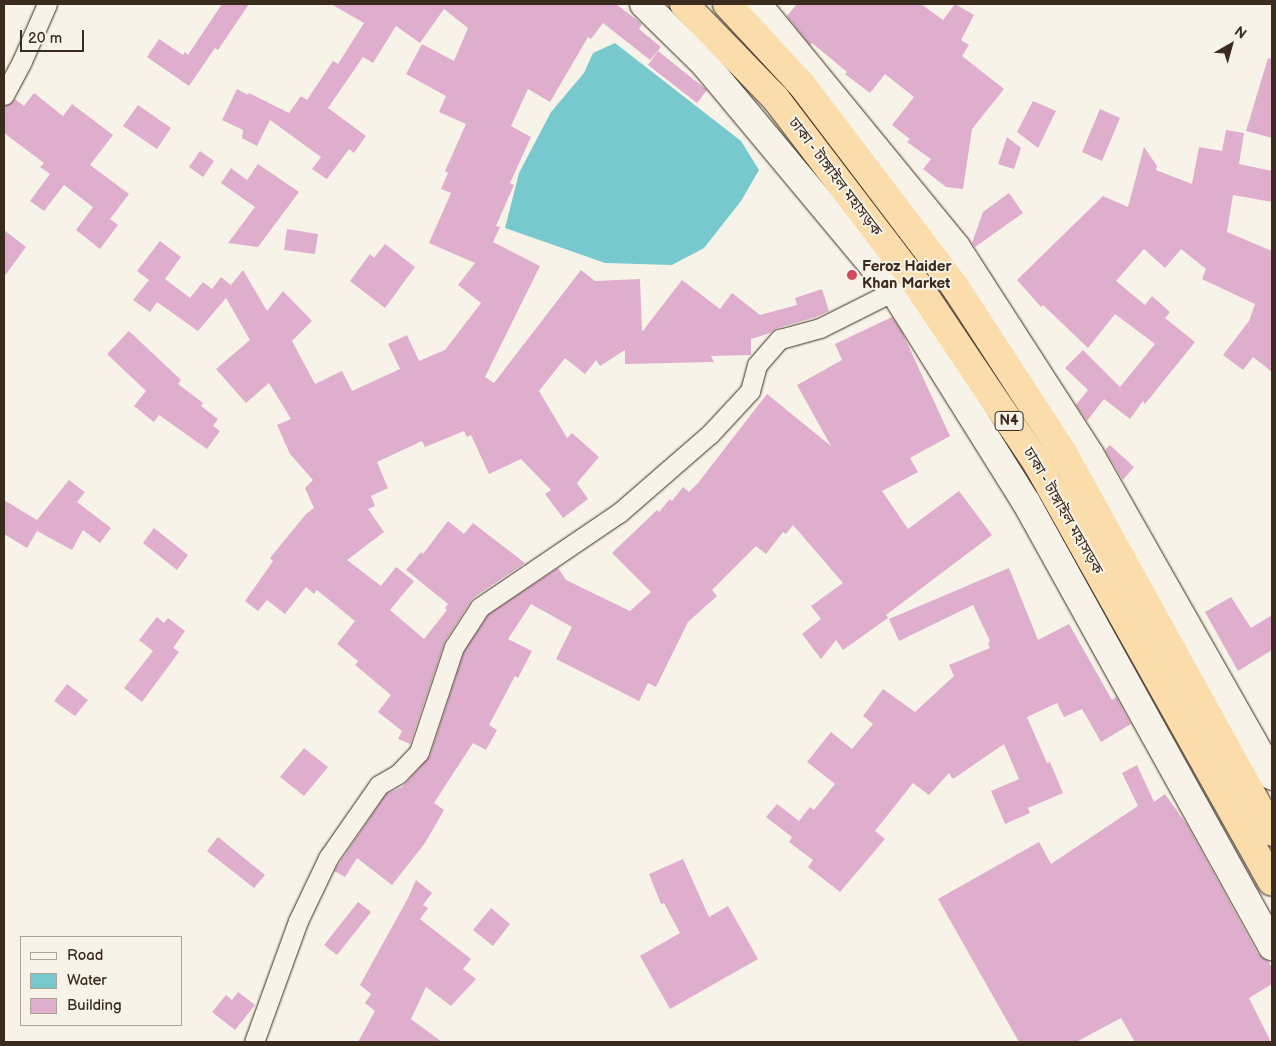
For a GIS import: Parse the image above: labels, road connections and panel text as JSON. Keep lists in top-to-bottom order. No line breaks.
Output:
{"streets":{"highway":["ঢাকা - টাঙ্গাইল মহাসড়ক","N4"]},"places":["Feroz Haider Khan Market"],"legend":["Road","Water","Building"],"scale_bar":"20 m","north":"top right"}
